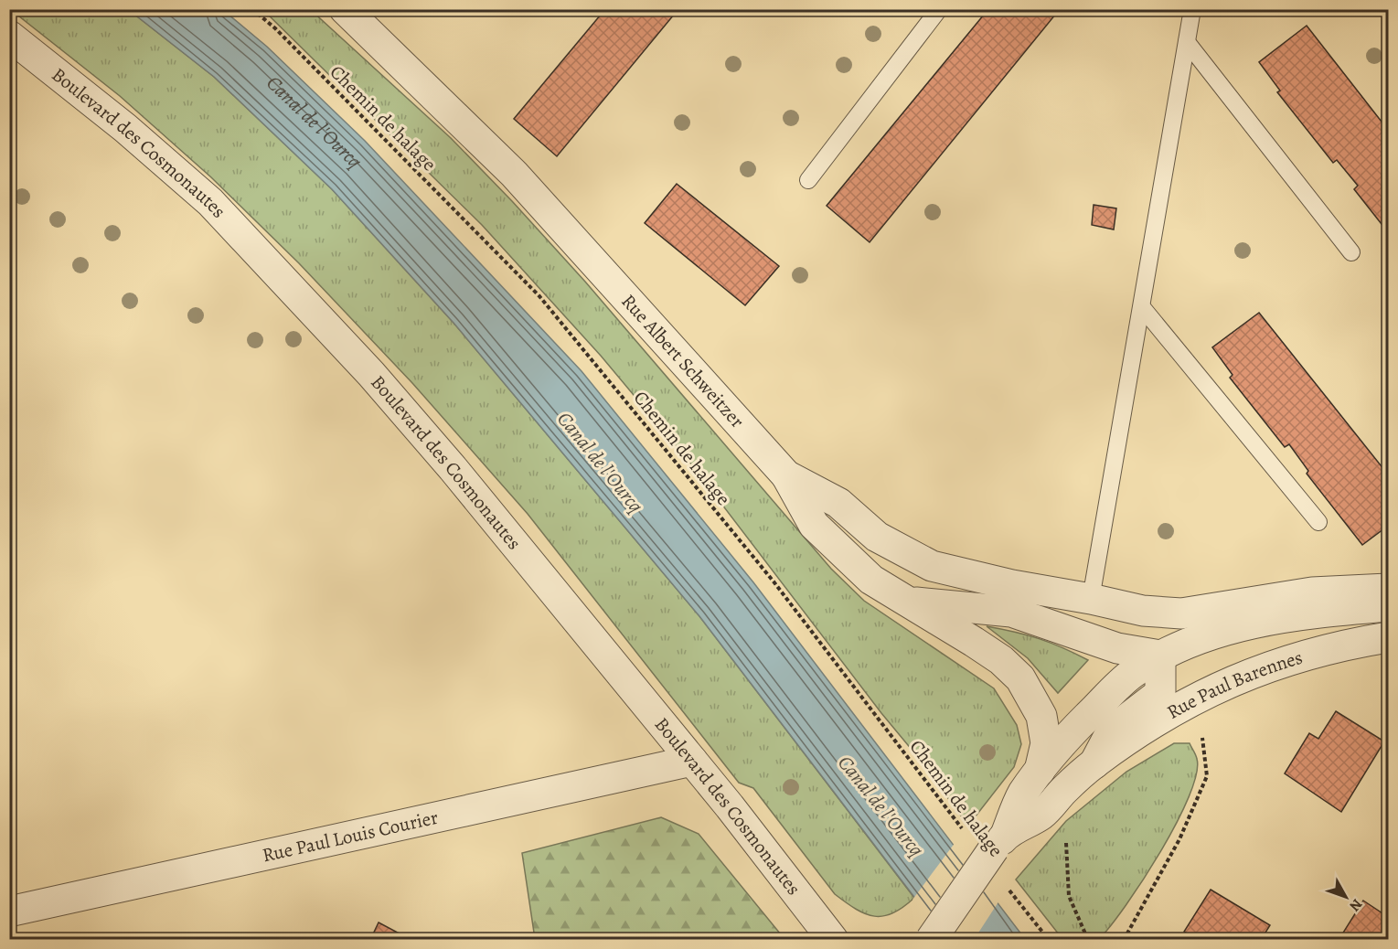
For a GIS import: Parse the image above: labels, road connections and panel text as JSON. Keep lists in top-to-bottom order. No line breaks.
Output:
{"streets":{"street":["Boulevard des Cosmonautes","Rue Albert Schweitzer","Rue Paul Barennes","Rue Paul Louis Courier"],"path":["Chemin de halage"]},"crossings":[["Boulevard des Cosmonautes","Rue Paul Louis Courier"]],"water":["Canal de l'Ourcq"],"north":"bottom right"}
